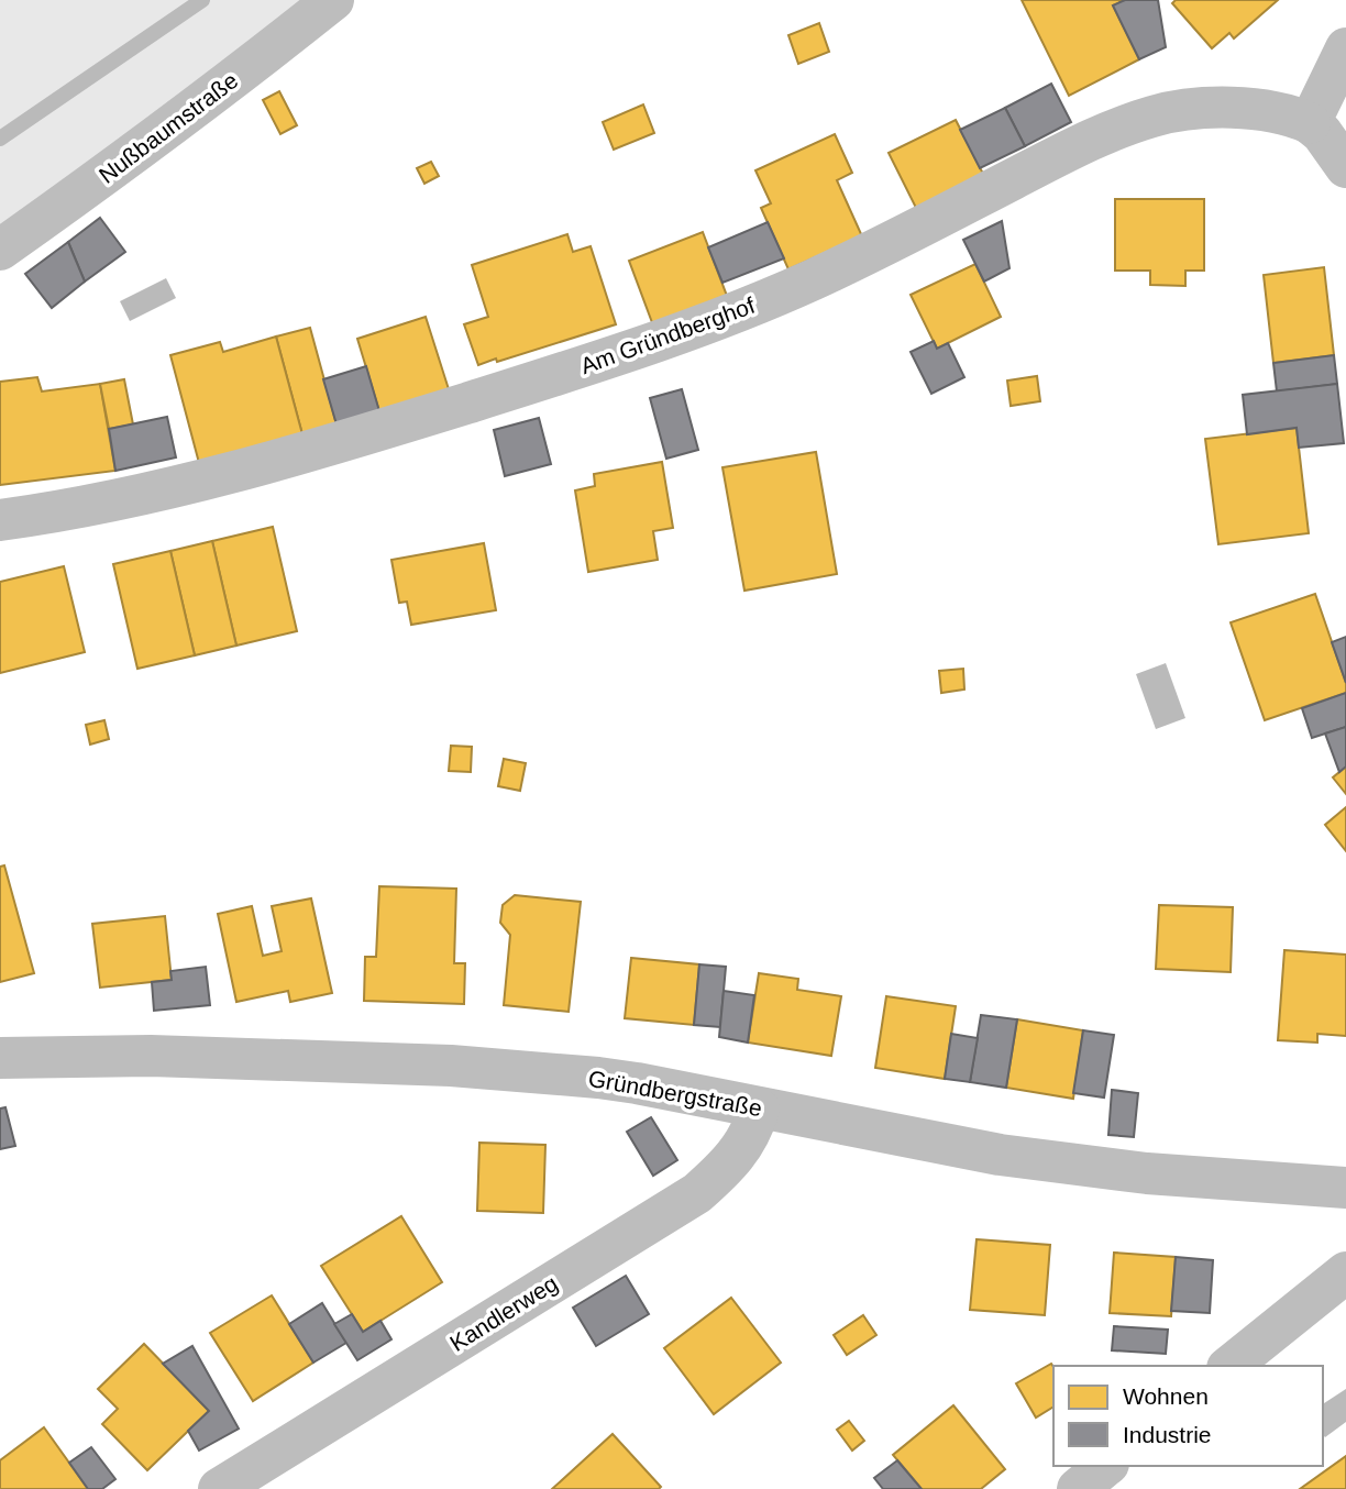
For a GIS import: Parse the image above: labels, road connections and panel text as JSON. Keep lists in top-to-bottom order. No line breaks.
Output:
{"streets":{"street":["Nußbaumstraße","Am Gründberghof","Gründbergstraße","Kandlerweg"]},"crossings":[["Gründbergstraße","Kandlerweg"]],"legend":["Wohnen","Industrie"]}
